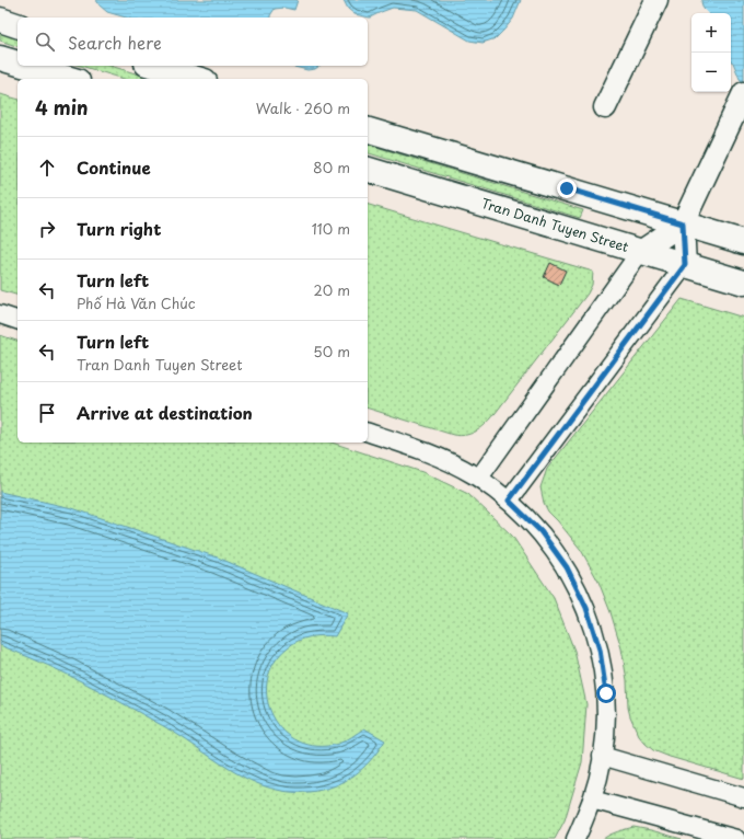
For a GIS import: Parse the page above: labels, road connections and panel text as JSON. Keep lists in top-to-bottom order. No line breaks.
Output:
{"streets":{"main road":["Tran Danh Tuyen Street"]},"page":{"map_buttons":["+","−"],"search":"Search here","heading":["4 min","Walk · 260 m"],"list":[["Continue","80 m"],["Turn right","110 m"],["Turn left","Phố Hà Văn Chúc","20 m"],["Turn left","Tran Danh Tuyen Street","50 m"],"Arrive at destination"]}}
